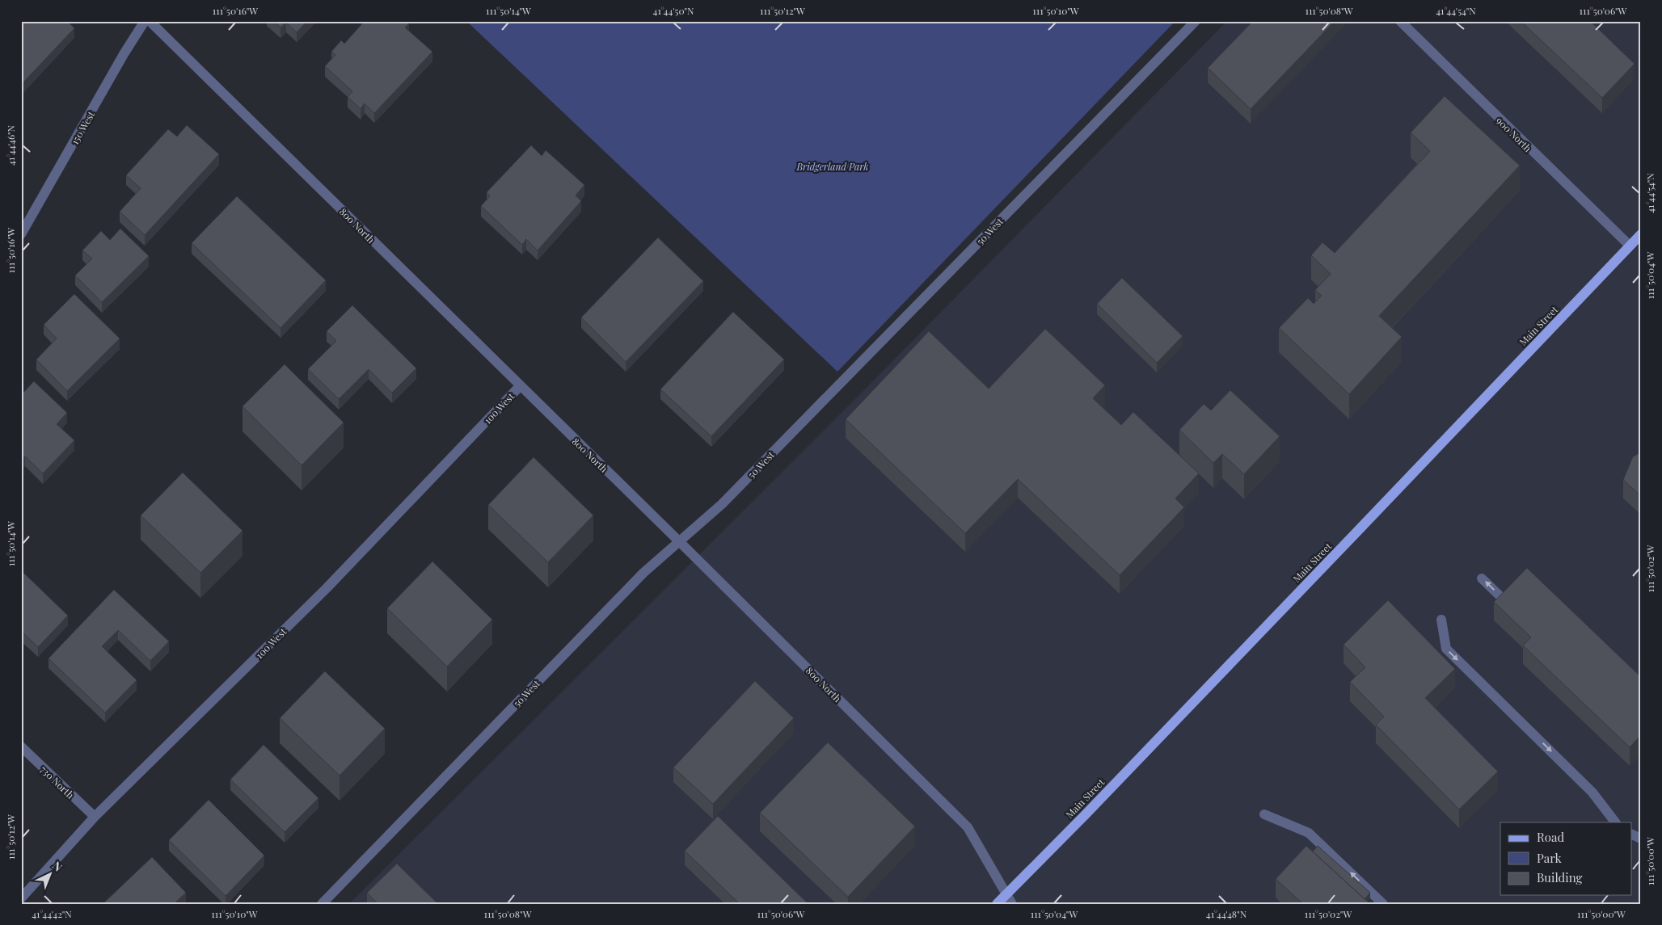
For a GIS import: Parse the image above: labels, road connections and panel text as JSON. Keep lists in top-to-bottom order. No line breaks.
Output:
{"streets":{"main road":["Main Street"],"street":["150 West","900 North","800 North","50 West","100 West","730 North"]},"crossings":[["900 North","Main Street"],["800 North","50 West"],["800 North","Main Street"],["800 North","100 West"],["100 West","730 North"]],"parks":["Bridgerland Park"],"legend":["Road","Park","Building"],"north":"top right","coordinates":["111°50'16\"W","111°50'14\"W","41°44'50\"N","111°50'12\"W","111°50'10\"W","111°50'08\"W","41°44'54\"N","111°50'06\"W","41°44'46\"N","111°50'04\"W","111°50'02\"W","111°50'00\"W","41°44'42\"N","41°44'48\"N"]}
